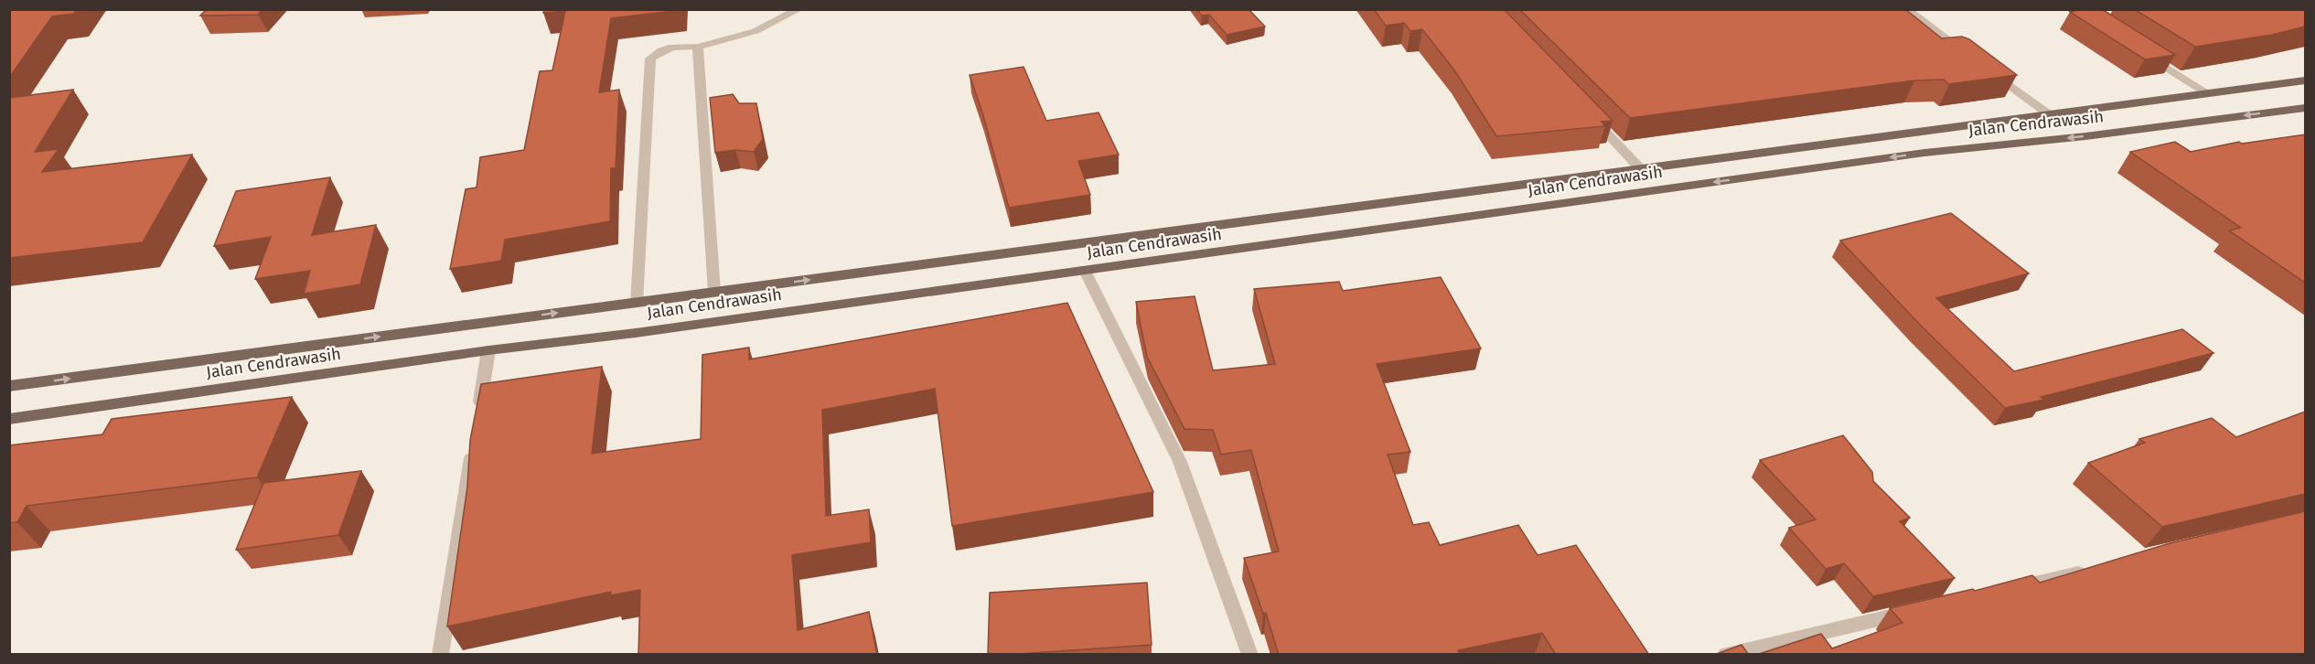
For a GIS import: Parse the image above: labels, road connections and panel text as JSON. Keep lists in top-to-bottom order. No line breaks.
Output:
{"streets":{"main road":["Jalan Cendrawasih"]}}
